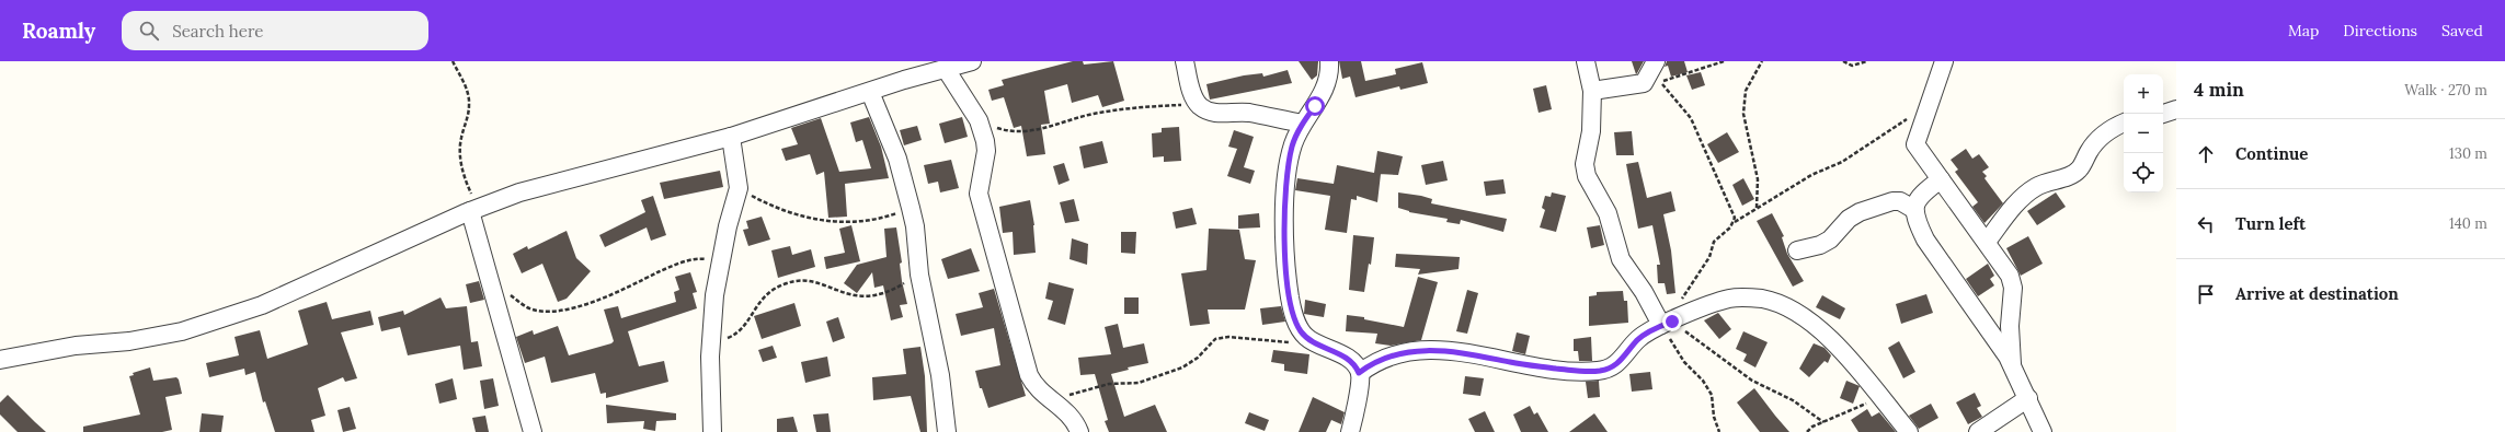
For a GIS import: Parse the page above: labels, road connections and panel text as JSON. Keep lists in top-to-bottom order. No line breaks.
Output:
{"page":{"header":"Roamly","search":"Search here","nav":["Map","Directions","Saved"],"heading":["4 min","Walk · 270 m"],"map_buttons":["+","−"],"list":[["Continue","130 m"],["Turn left","140 m"],"Arrive at destination"]}}
